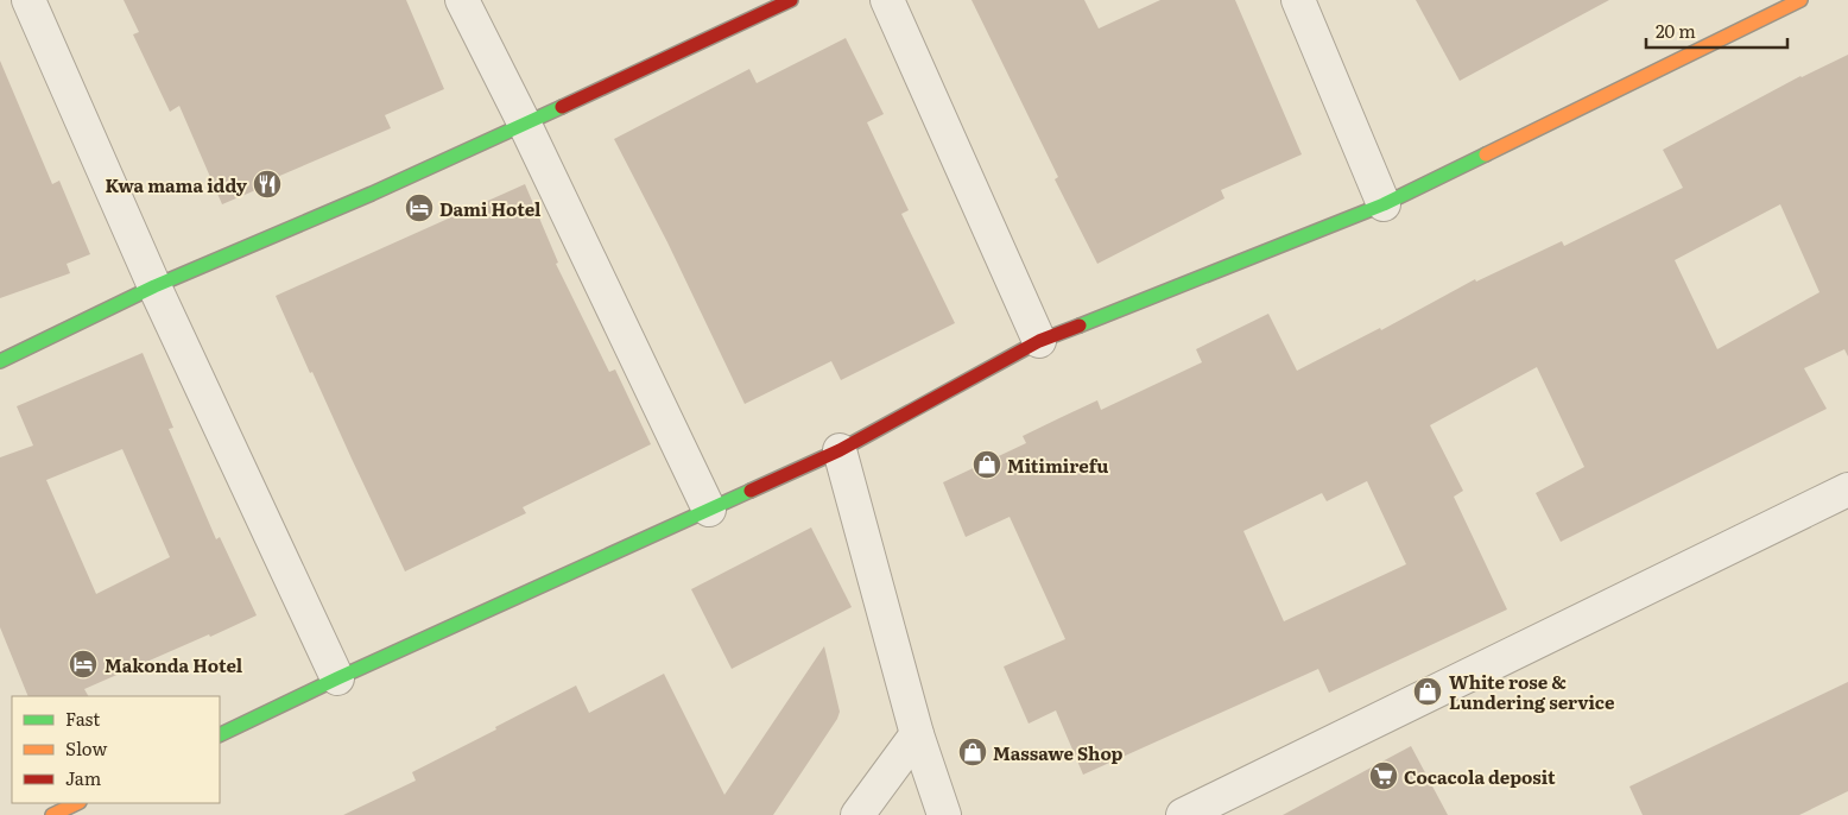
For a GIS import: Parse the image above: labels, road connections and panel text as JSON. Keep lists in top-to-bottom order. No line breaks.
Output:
{"places":{"restaurant":["Kwa mama iddy"],"hotel":["Dami Hotel","Makonda Hotel"],"shop":["Mitimirefu","White rose & Lundering service","Massawe Shop"],"supermarket":["Cocacola deposit"]},"legend":["Fast","Slow","Jam"],"scale_bar":"20 m"}
